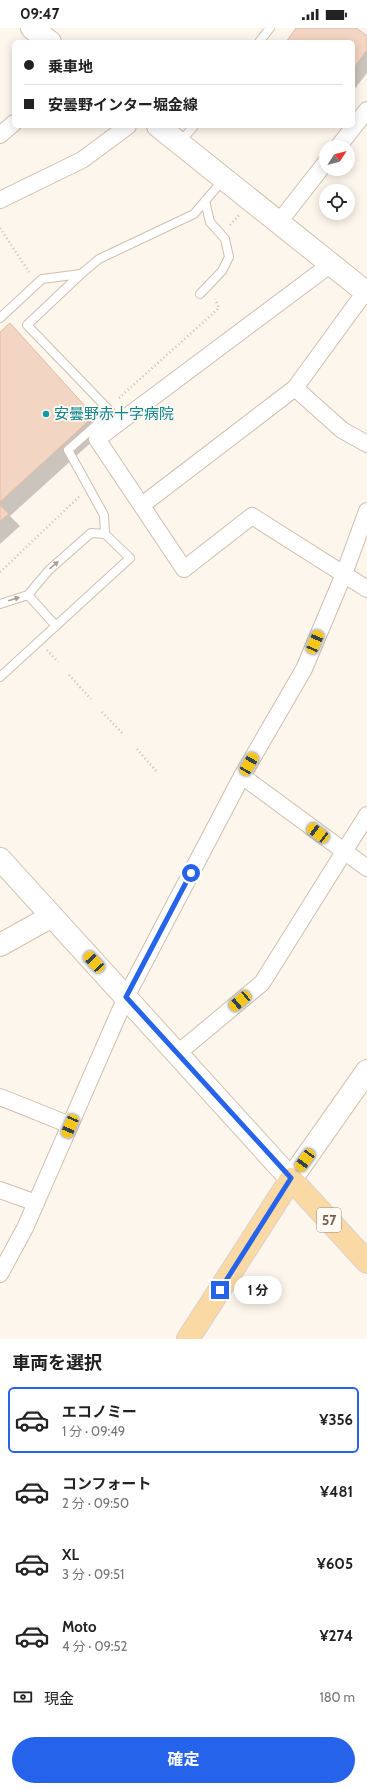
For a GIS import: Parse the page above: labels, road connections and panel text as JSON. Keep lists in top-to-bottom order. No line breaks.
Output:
{"streets":{"main road":["57"]},"places":["安曇野赤十字病院"],"north":"top right","page":{"status":"09:47","banner":["乗車地","安曇野インター堀金線"],"bubble":"1 分","heading":"車両を選択","list":[{"name":"エコノミー","note":"1 分 · 09:49","value":"¥356"},{"name":"コンフォート","note":"2 分 · 09:50","value":"¥481"},{"name":"XL","note":"3 分 · 09:51","value":"¥605"},{"name":"Moto","note":"4 分 · 09:52","value":"¥274"}],"pay":["現金","180 m"],"buttons":"確定"}}
